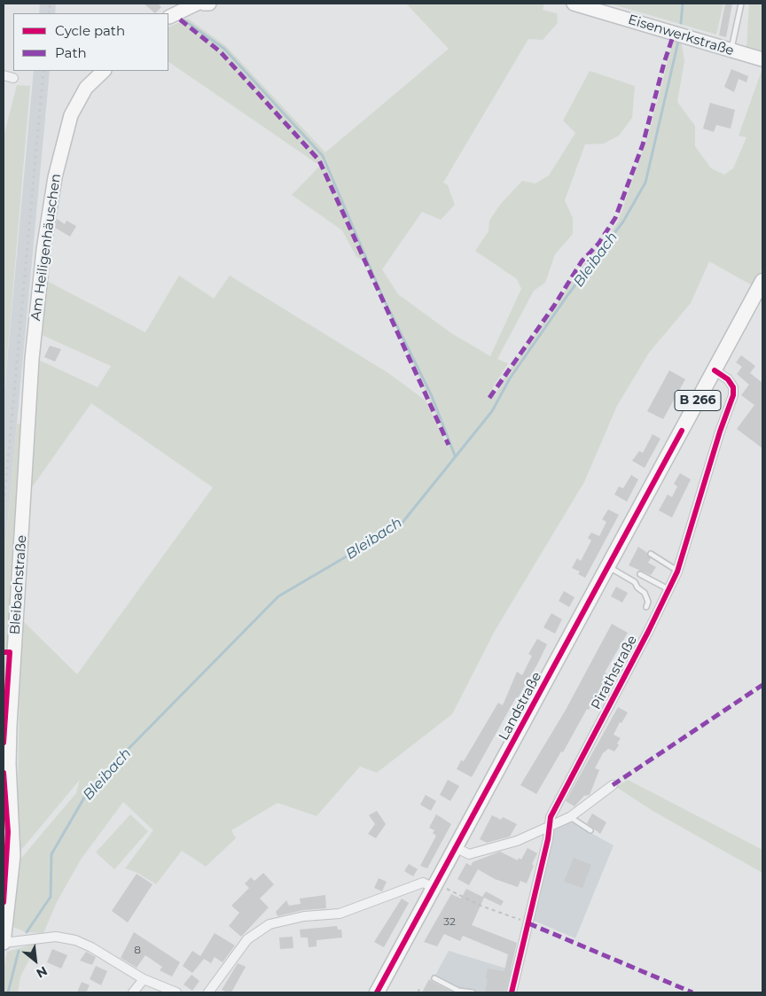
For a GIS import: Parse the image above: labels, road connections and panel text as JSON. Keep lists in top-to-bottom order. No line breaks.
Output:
{"streets":{"main road":["Eisenwerkstraße","Am Heiligenhäuschen","B 266","Bleibachstraße","Landstraße"],"street":["Pirathstraße"]},"crossings":[["Am Heiligenhäuschen","Bleibachstraße"],["Pirathstraße","Landstraße"]],"water":["Bleibach"],"house_numbers":["32","8"],"legend":["Cycle path","Path"],"north":"bottom right"}
